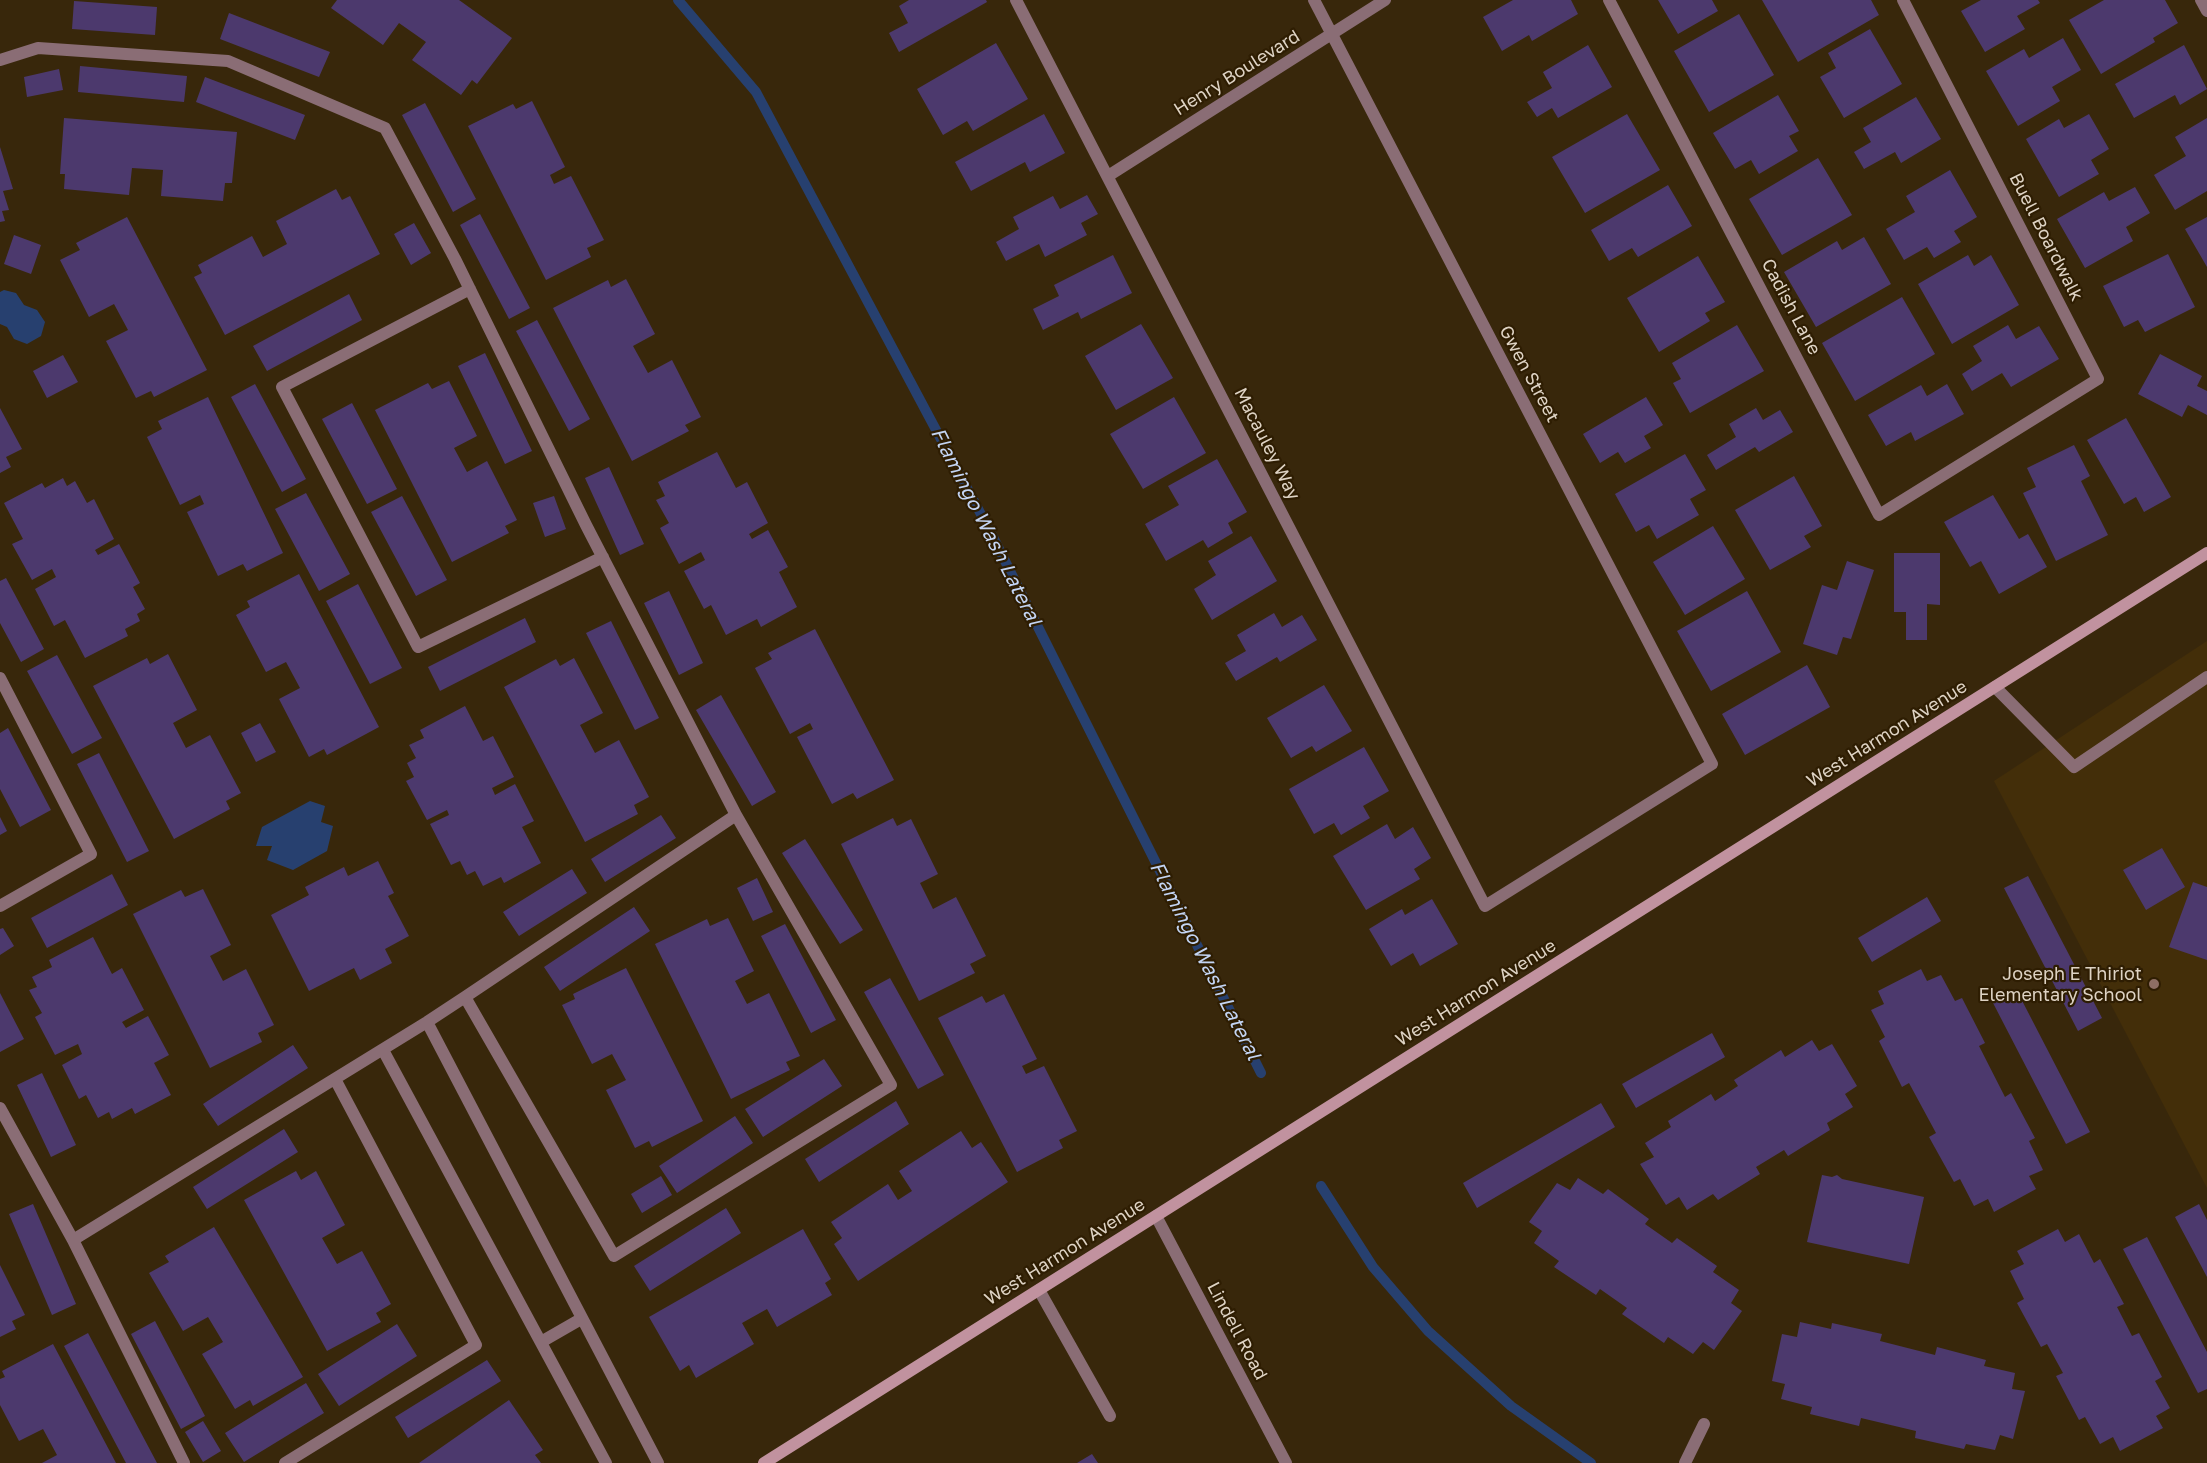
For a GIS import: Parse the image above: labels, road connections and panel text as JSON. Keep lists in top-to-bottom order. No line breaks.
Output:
{"streets":{"main road":["West Harmon Avenue"],"street":["Henry Boulevard","Buell Boardwalk","Cadish Lane","Gwen Street","Macauley Way","Lindell Road"]},"crossings":[["Henry Boulevard","Gwen Street"],["Henry Boulevard","Macauley Way"],["Buell Boardwalk","Cadish Lane"],["Gwen Street","Macauley Way"],["West Harmon Avenue","Lindell Road"]],"water":["Flamingo Wash Lateral"],"places":["Joseph E Thiriot Elementary School"]}
